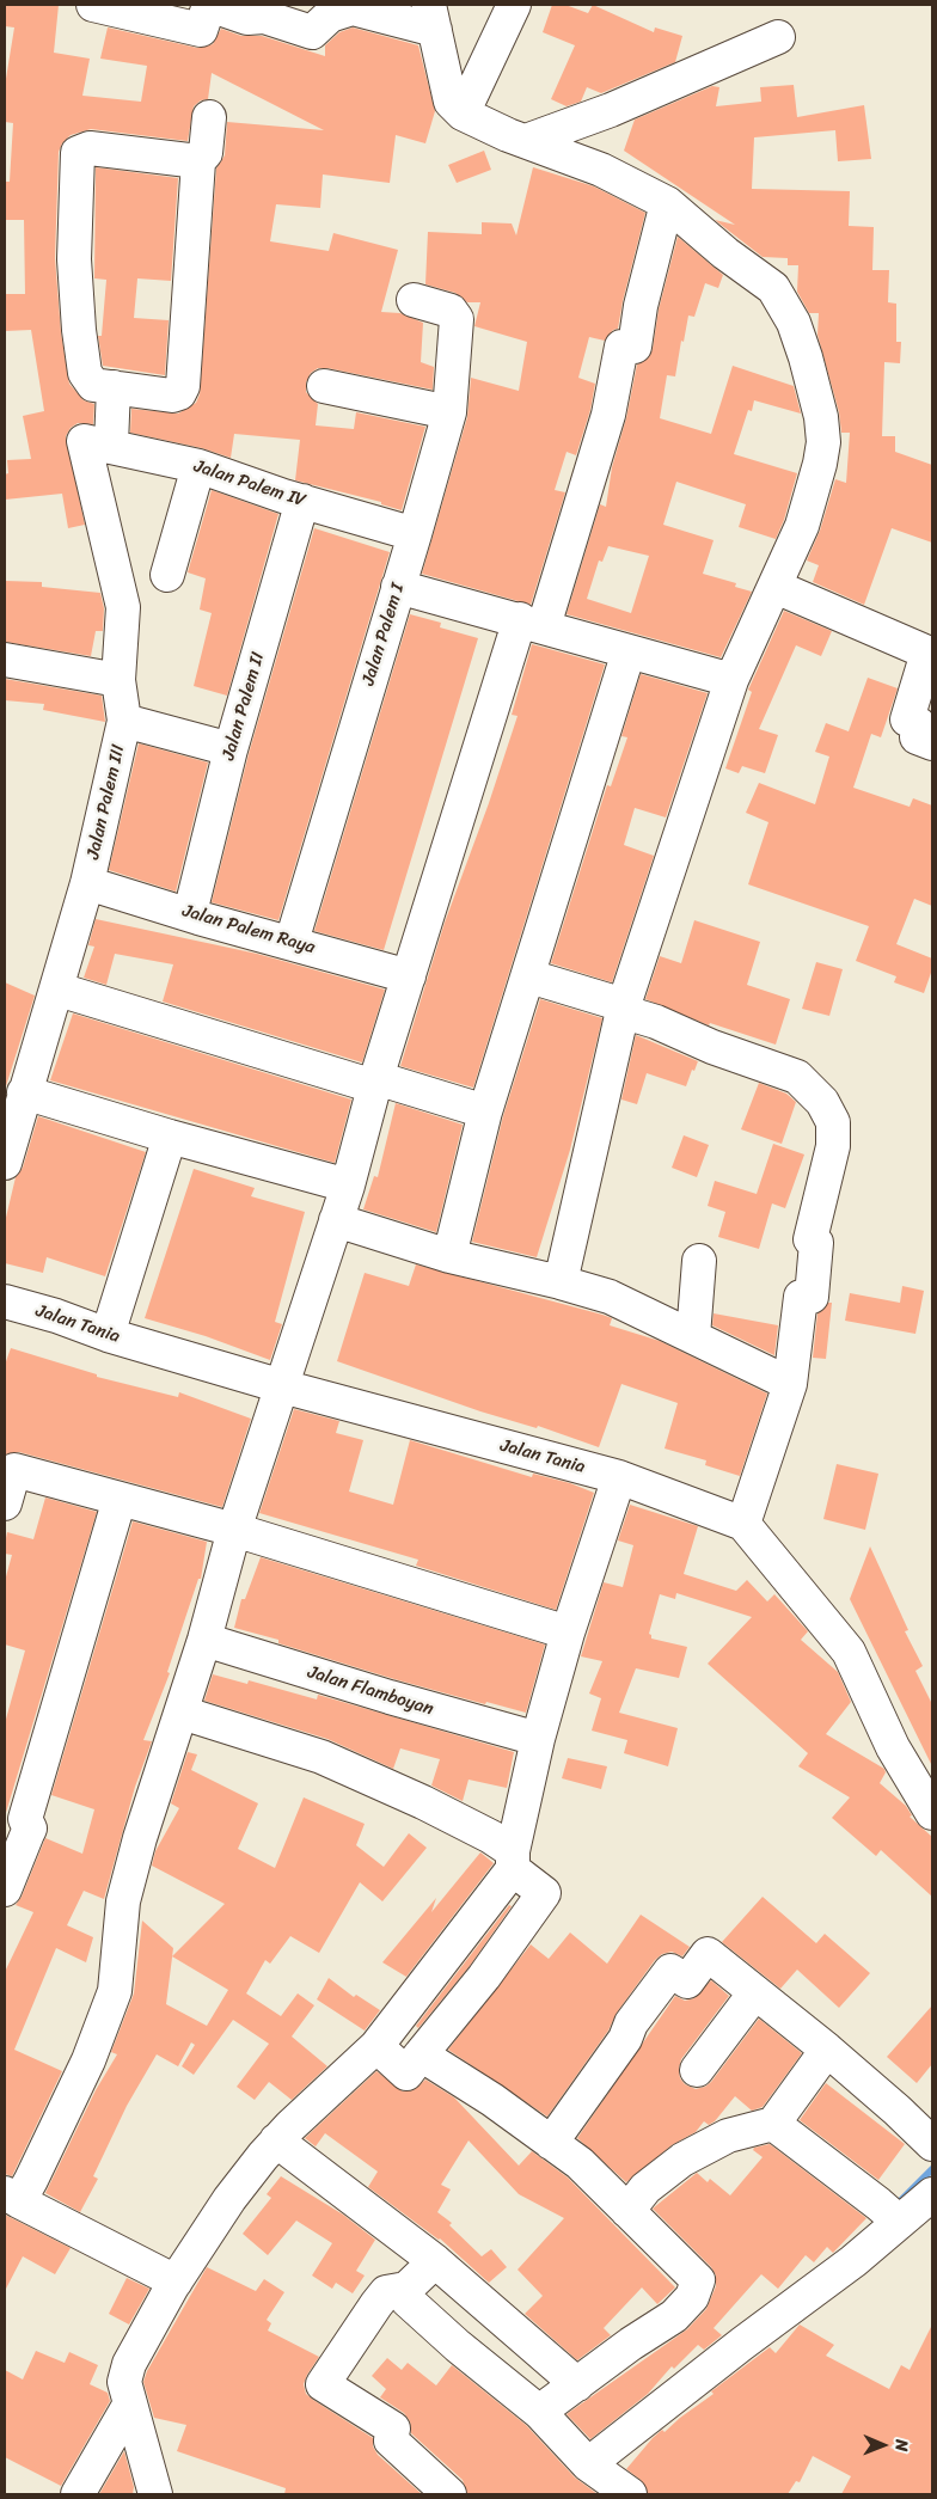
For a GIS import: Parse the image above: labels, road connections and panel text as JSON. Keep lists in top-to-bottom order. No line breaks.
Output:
{"streets":{"street":["Jalan Palem IV","Jalan Palem I","Jalan Palem II","Jalan Palem III","Jalan Palem Raya","Jalan Tania","Jalan Flamboyan"]},"crossings":[["Jalan Palem IV","Jalan Palem I"],["Jalan Palem IV","Jalan Palem II"],["Jalan Palem I","Jalan Palem Raya"],["Jalan Palem II","Jalan Palem Raya"],["Jalan Palem III","Jalan Palem Raya"]],"north":"right"}
